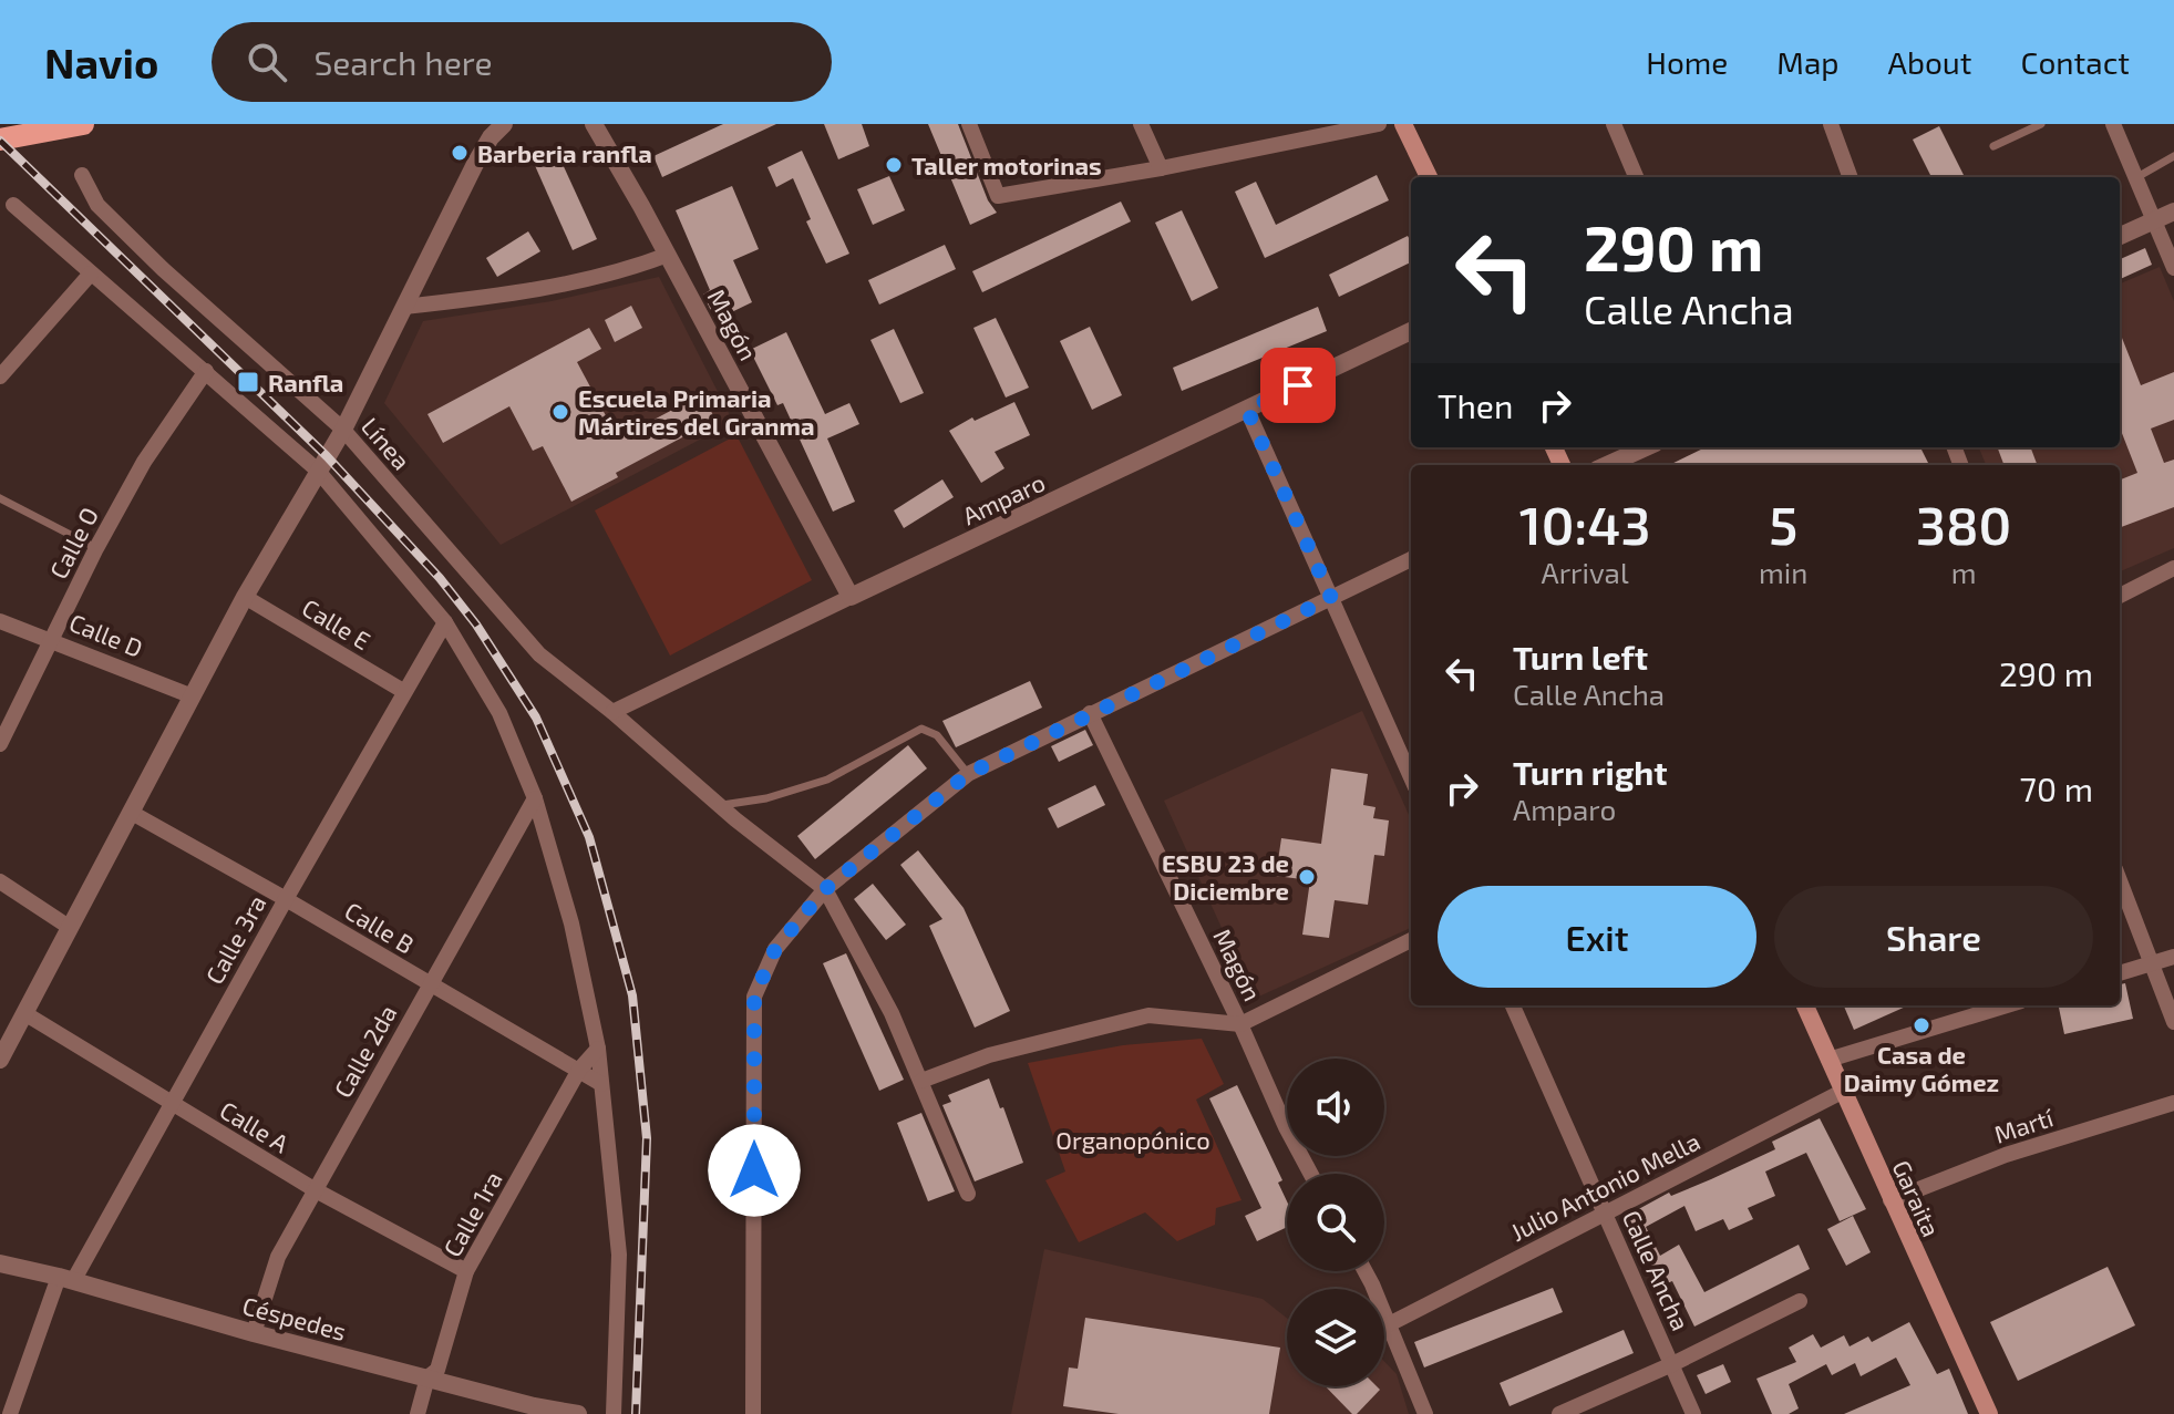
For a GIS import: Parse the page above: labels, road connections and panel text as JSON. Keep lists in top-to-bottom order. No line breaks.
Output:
{"streets":{"main road":["Garaita"],"street":["Magón","Línea","Amparo","Calle O","Calle E","Calle D","Calle B","Calle 3ra","Calle 2da","Martí","Calle A","Julio Antonio Mella","Calle 1ra","Calle Ancha","Céspedes"]},"crossings":[["Magón","Amparo"],["Línea","Amparo"],["Calle O","Calle D"],["Calle E","Calle 3ra"],["Calle B","Calle 3ra"],["Calle B","Calle 2da"],["Calle B","Calle 1ra"],["Calle 3ra","Calle A"],["Calle 3ra","Céspedes"],["Calle 2da","Calle A"],["Calle 2da","Céspedes"],["Martí","Garaita"],["Calle A","Calle 1ra"],["Julio Antonio Mella","Garaita"],["Julio Antonio Mella","Calle Ancha"],["Calle 1ra","Céspedes"]],"parks":["Organopónico"],"places":{"other":["Barberia ranfla","Taller motorinas","Escuela Primaria Mártires del Granma","ESBU 23 de Diciembre","Casa de Daimy Gómez"],"transit":["Ranfla"]},"page":{"header":"Navio","search":"Search here","nav":["Home","Map","About","Contact"],"turn":["290 m","Calle Ancha"],"then":"Then","eta":["10:43","Arrival","5","min","380","m"],"list":[{"name":"Turn left","note":"Calle Ancha","value":"290 m"},{"name":"Turn right","note":"Amparo","value":"70 m"}],"buttons":["Exit","Share"]}}
